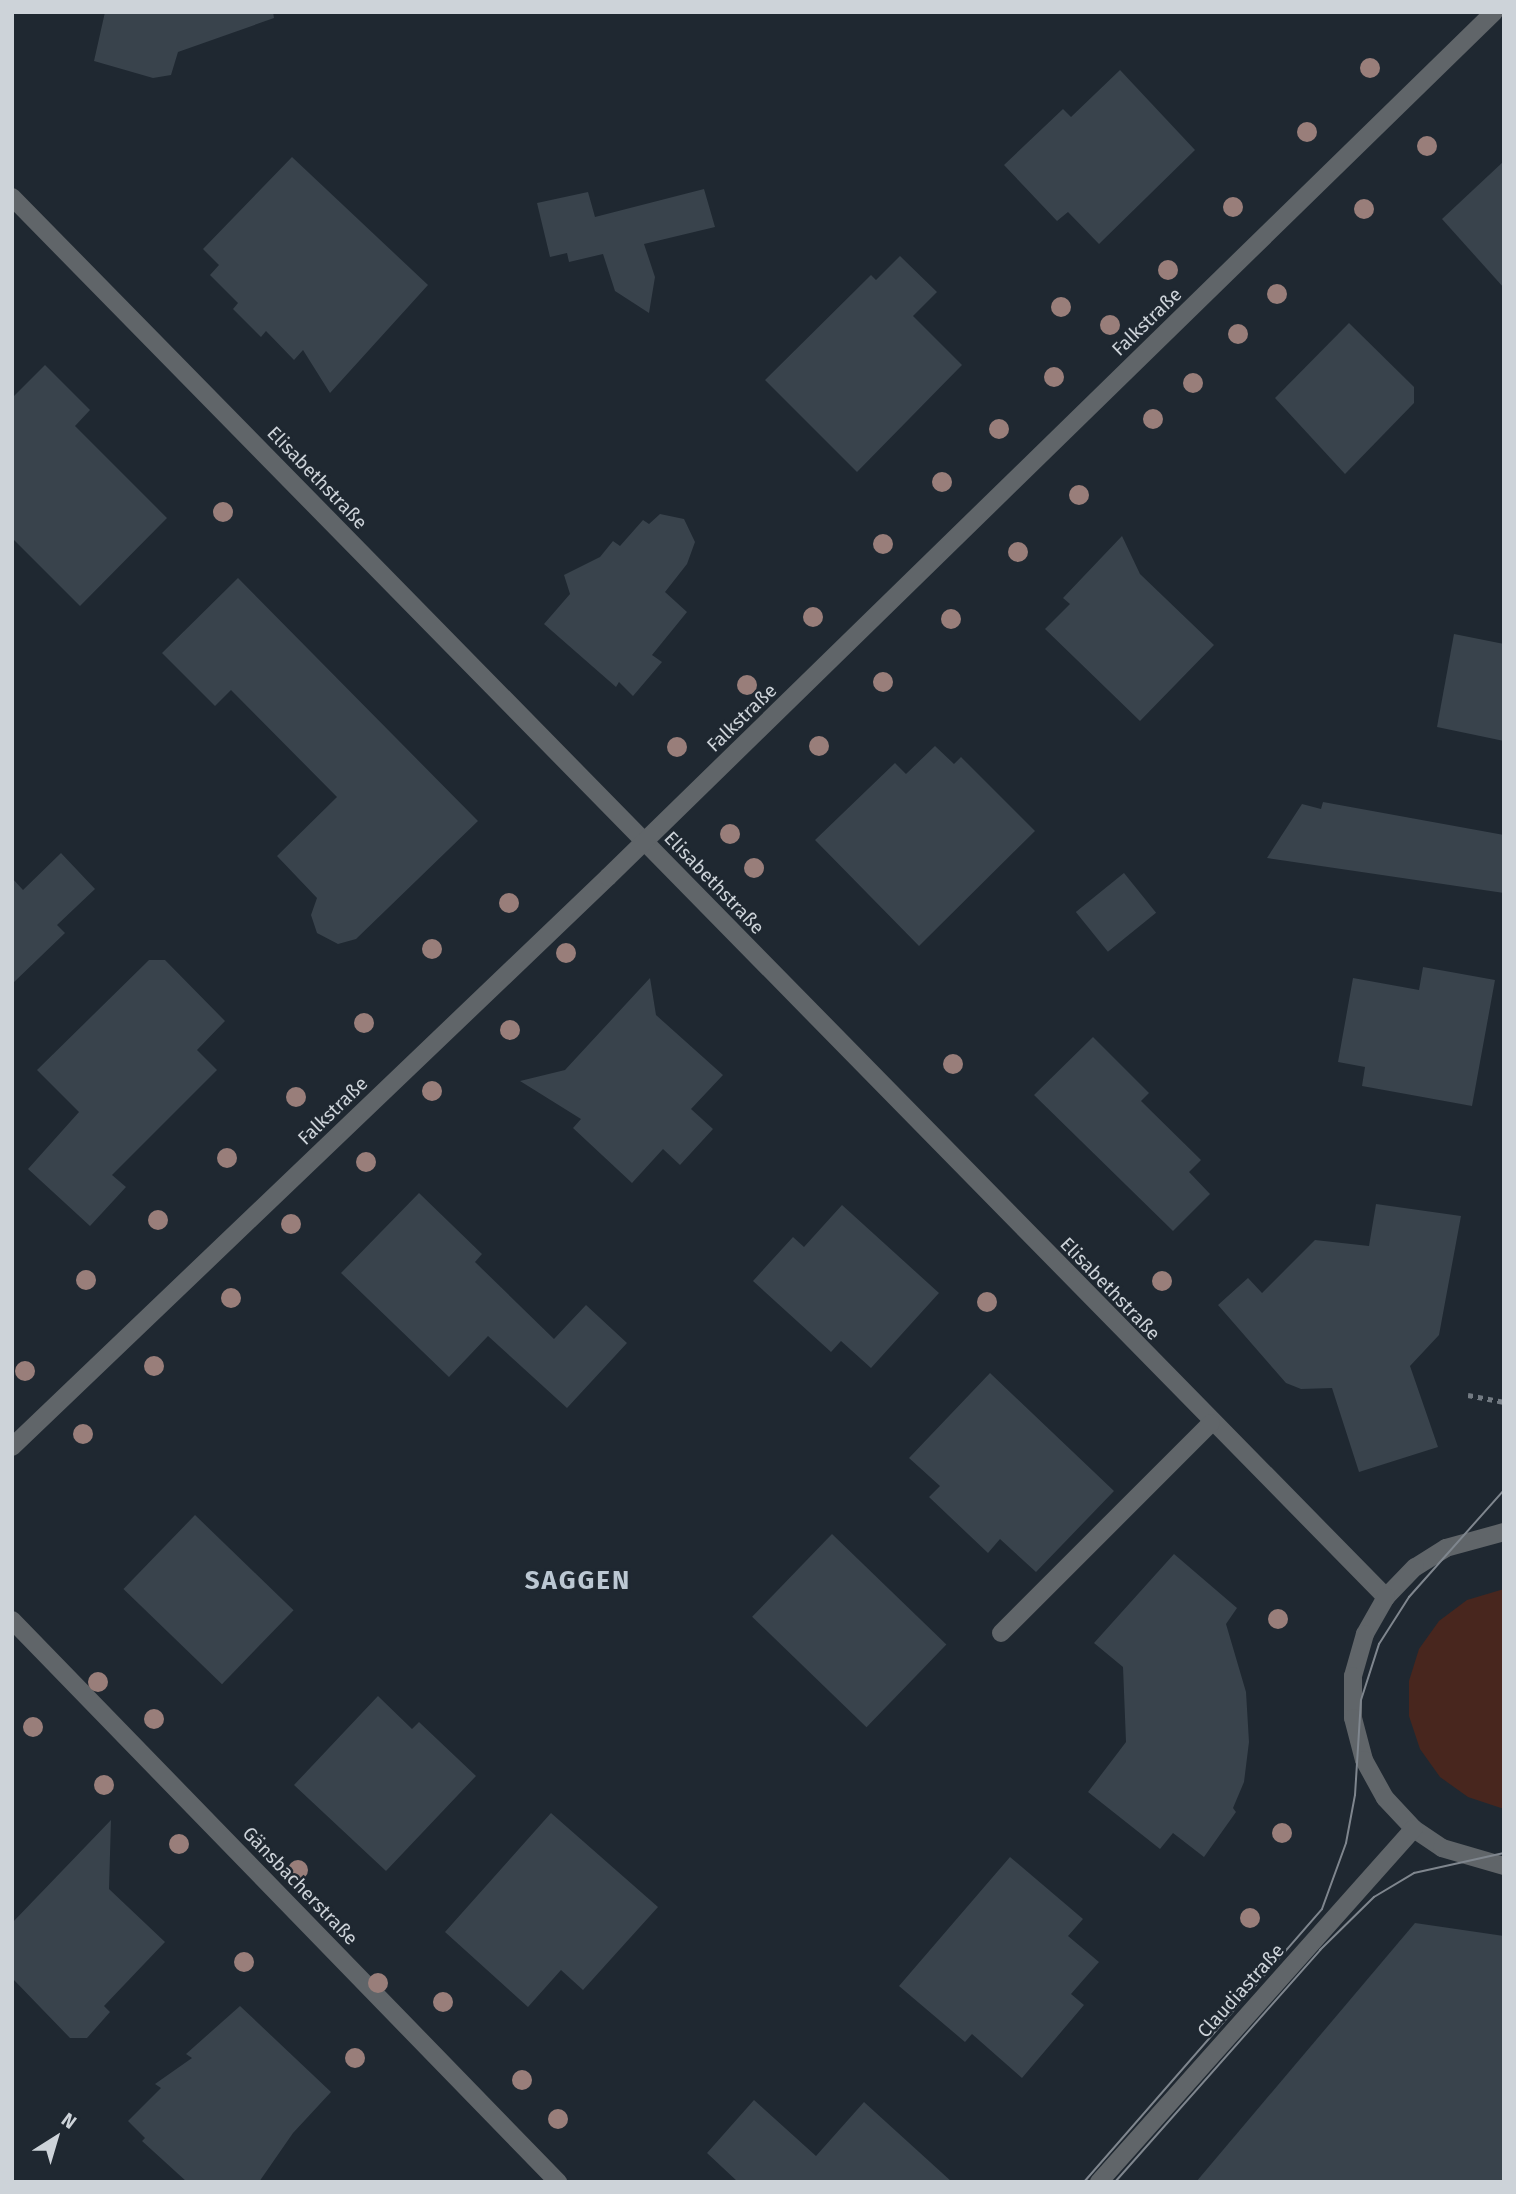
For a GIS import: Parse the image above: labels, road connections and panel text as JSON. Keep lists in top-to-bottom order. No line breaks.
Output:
{"streets":{"street":["Falkstraße","Elisabethstraße","Gänsbacherstraße","Claudiastraße"]},"crossings":[["Falkstraße","Elisabethstraße"]],"districts":["SAGGEN"],"north":"top right"}
